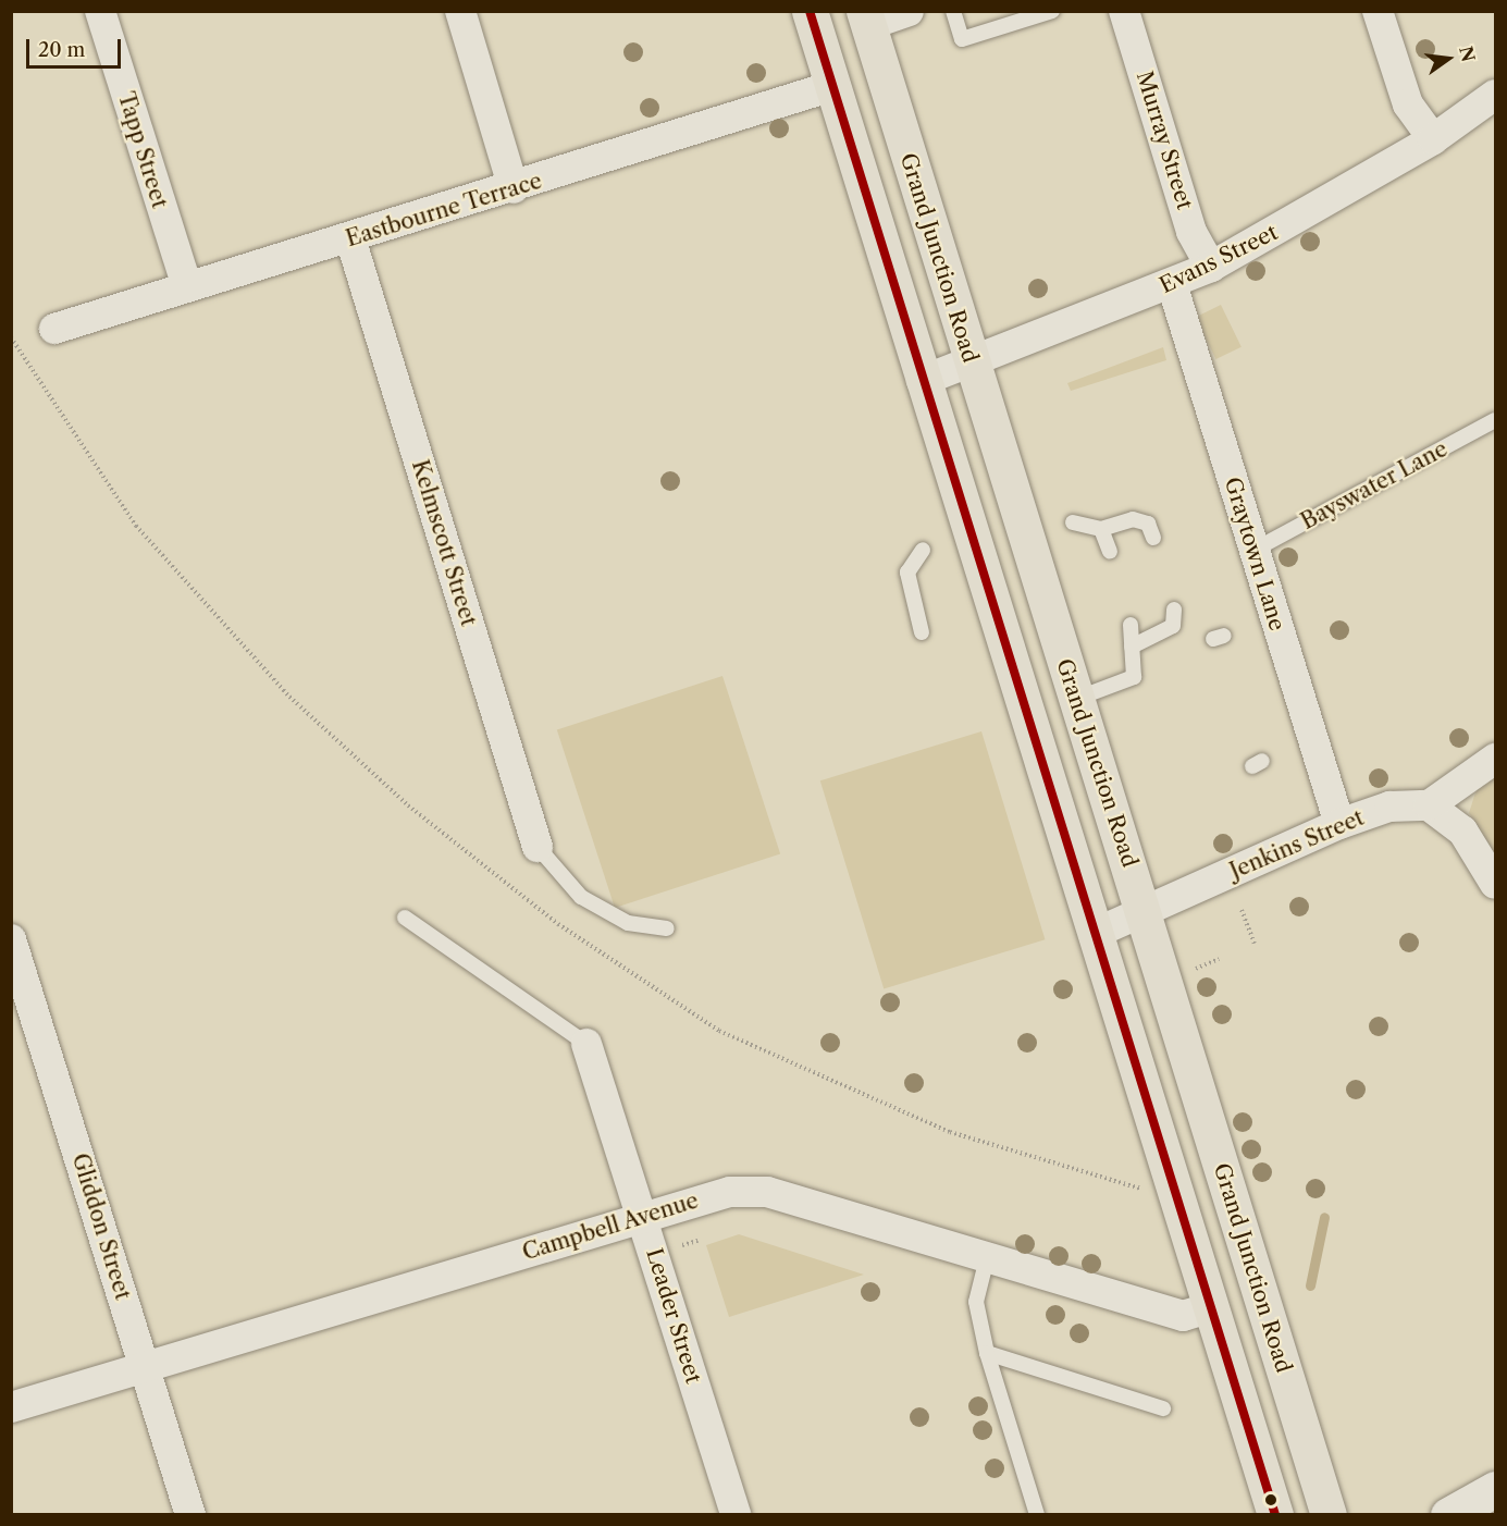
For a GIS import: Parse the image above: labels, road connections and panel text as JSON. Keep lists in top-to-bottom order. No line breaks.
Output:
{"streets":{"highway":["Grand Junction Road"],"street":["Murray Street","Tapp Street","Eastbourne Terrace","Evans Street","Kelmscott Street","Graytown Lane","Jenkins Street","Gliddon Street","Campbell Avenue","Leader Street"],"lane":["Bayswater Lane"]},"crossings":[["Murray Street","Evans Street"],["Tapp Street","Eastbourne Terrace"],["Eastbourne Terrace","Kelmscott Street"],["Grand Junction Road","Evans Street"],["Grand Junction Road","Jenkins Street"],["Evans Street","Graytown Lane"],["Bayswater Lane","Graytown Lane"],["Graytown Lane","Jenkins Street"],["Gliddon Street","Campbell Avenue"],["Campbell Avenue","Leader Street"]],"scale_bar":"20 m","north":"right"}
